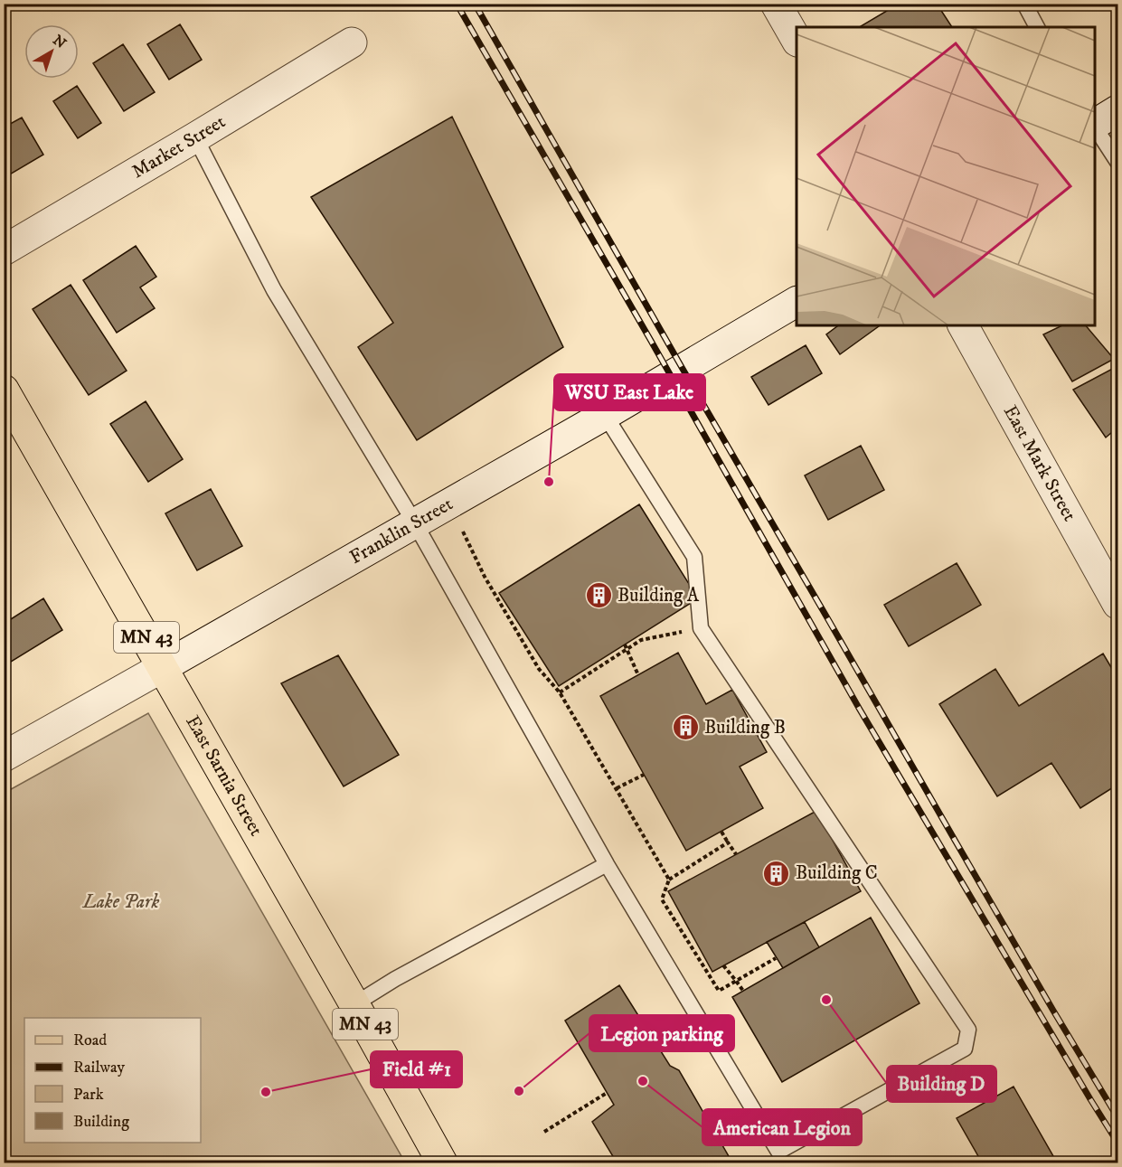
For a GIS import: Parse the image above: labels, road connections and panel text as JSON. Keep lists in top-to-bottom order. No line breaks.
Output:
{"streets":{"main road":["MN 43","East Sarnia Street"],"street":["Market Street","East Mark Street","Franklin Street"]},"crossings":[["Franklin Street","East Sarnia Street"]],"parks":["Lake Park"],"places":{"other":["WSU East Lake","Building D","American Legion","Legion parking","Field #1"],"building":["Building A","Building B","Building C"]},"legend":["Road","Railway","Park","Building"],"north":"top right"}
